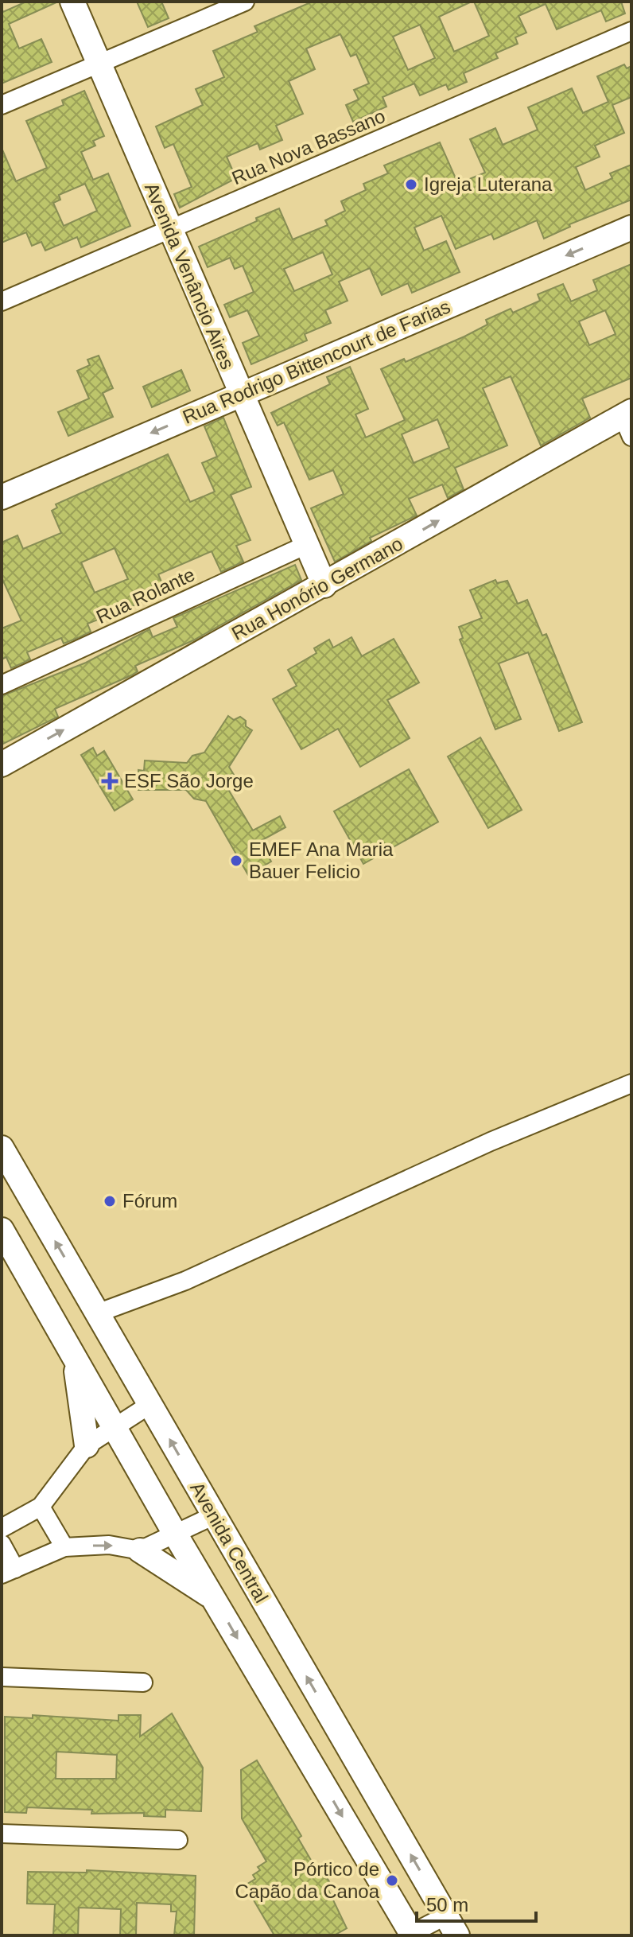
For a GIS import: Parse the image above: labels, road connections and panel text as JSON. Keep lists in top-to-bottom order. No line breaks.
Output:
{"streets":{"street":["Rua Nova Bassano","Avenida Venâncio Aires","Rua Rodrigo Bittencourt de Farias","Rua Honório Germano","Rua Rolante","Avenida Central"]},"crossings":[["Rua Nova Bassano","Avenida Venâncio Aires"],["Avenida Venâncio Aires","Rua Rodrigo Bittencourt de Farias"],["Avenida Venâncio Aires","Rua Honório Germano"],["Avenida Venâncio Aires","Rua Rolante"]],"one_way":["Rua Rodrigo Bittencourt de Farias","Rua Honório Germano"],"places":{"other":["Igreja Luterana","EMEF Ana Maria Bauer Felicio","Fórum","Pórtico de Capão da Canoa"],"health":["ESF São Jorge"]},"scale_bar":"50 m"}
